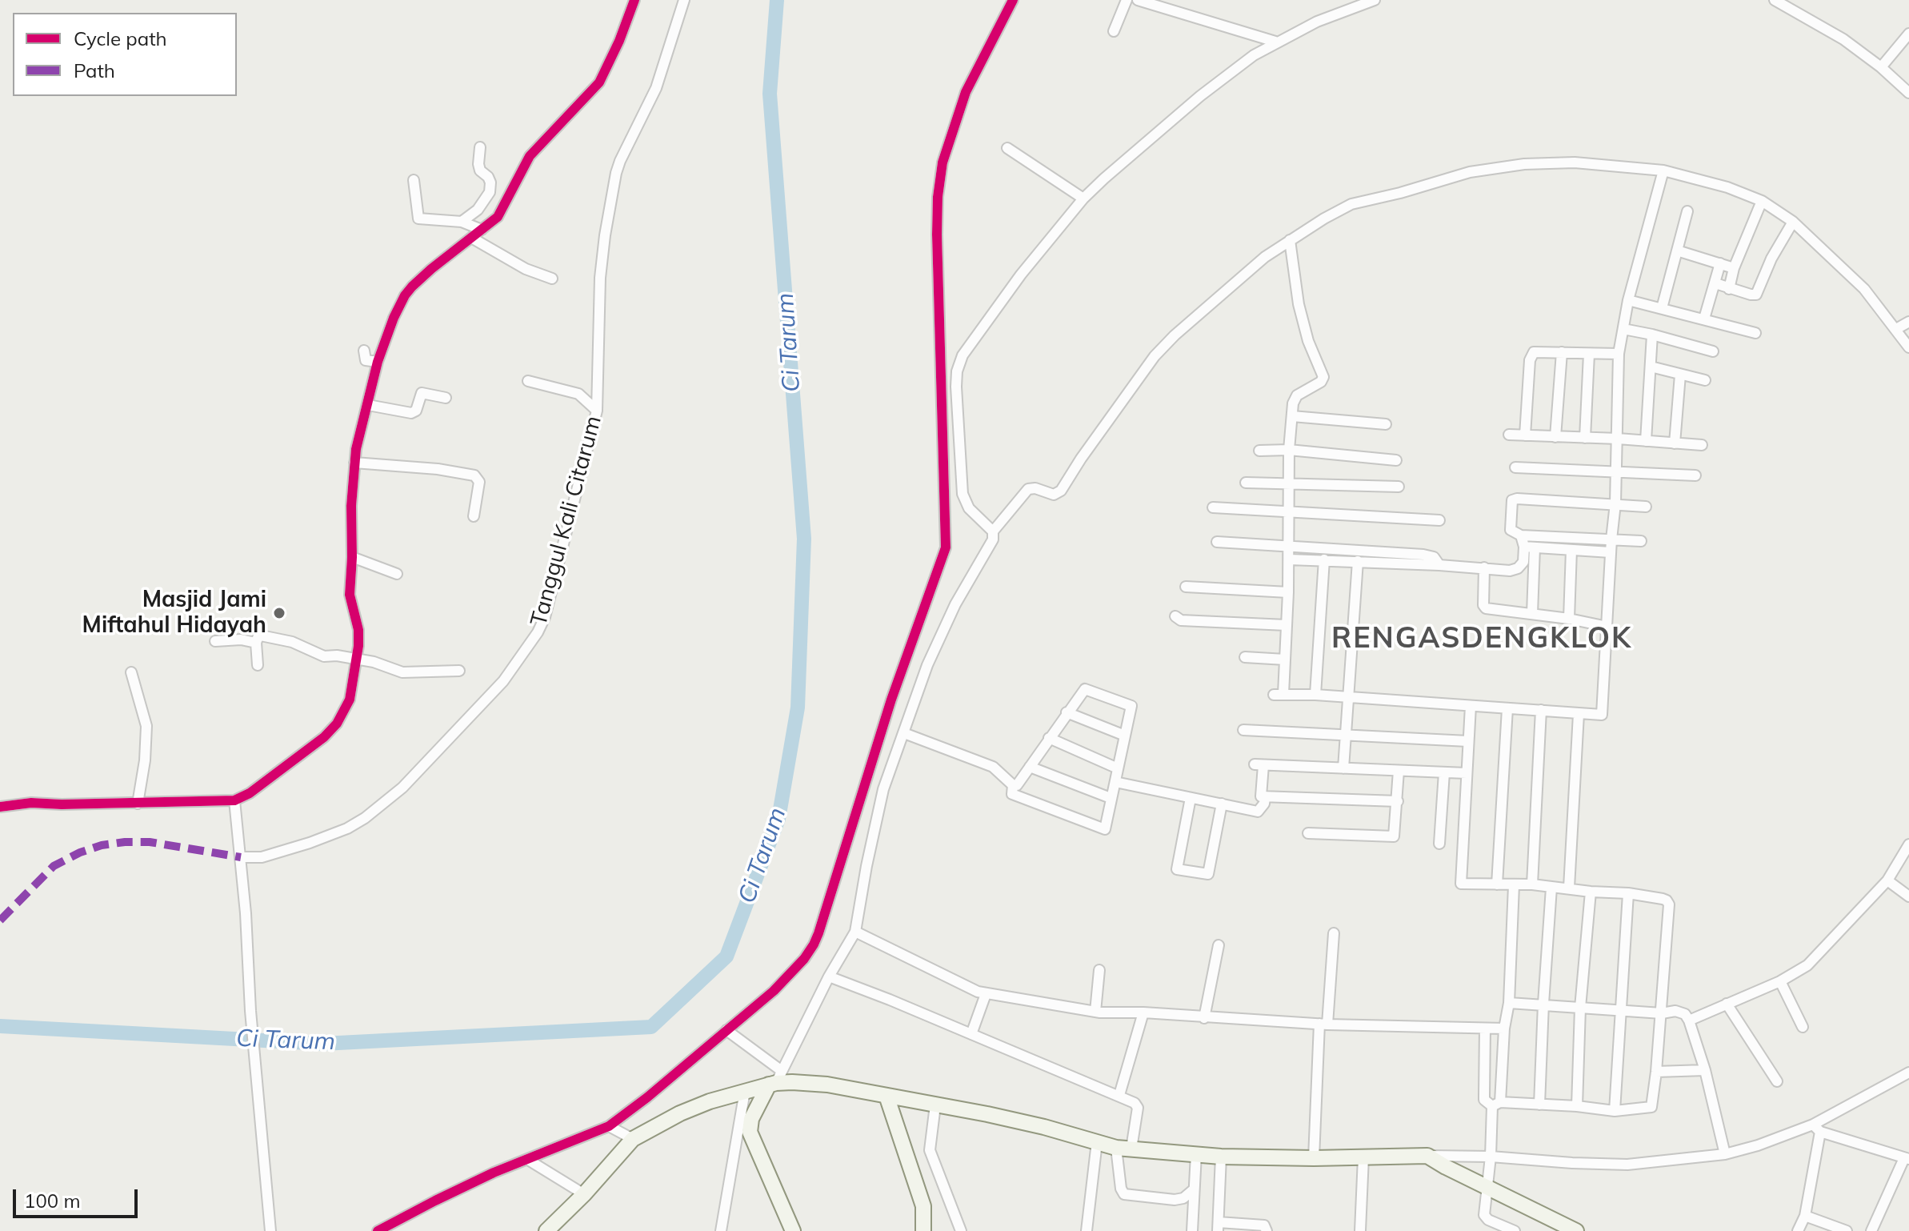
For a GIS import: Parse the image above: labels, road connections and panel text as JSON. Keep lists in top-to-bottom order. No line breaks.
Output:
{"streets":{"street":["Tanggul Kali Citarum"]},"districts":["RENGASDENGKLOK"],"water":["Ci Tarum"],"places":["Masjid Jami Miftahul Hidayah"],"legend":["Cycle path","Path"],"scale_bar":"100 m"}
